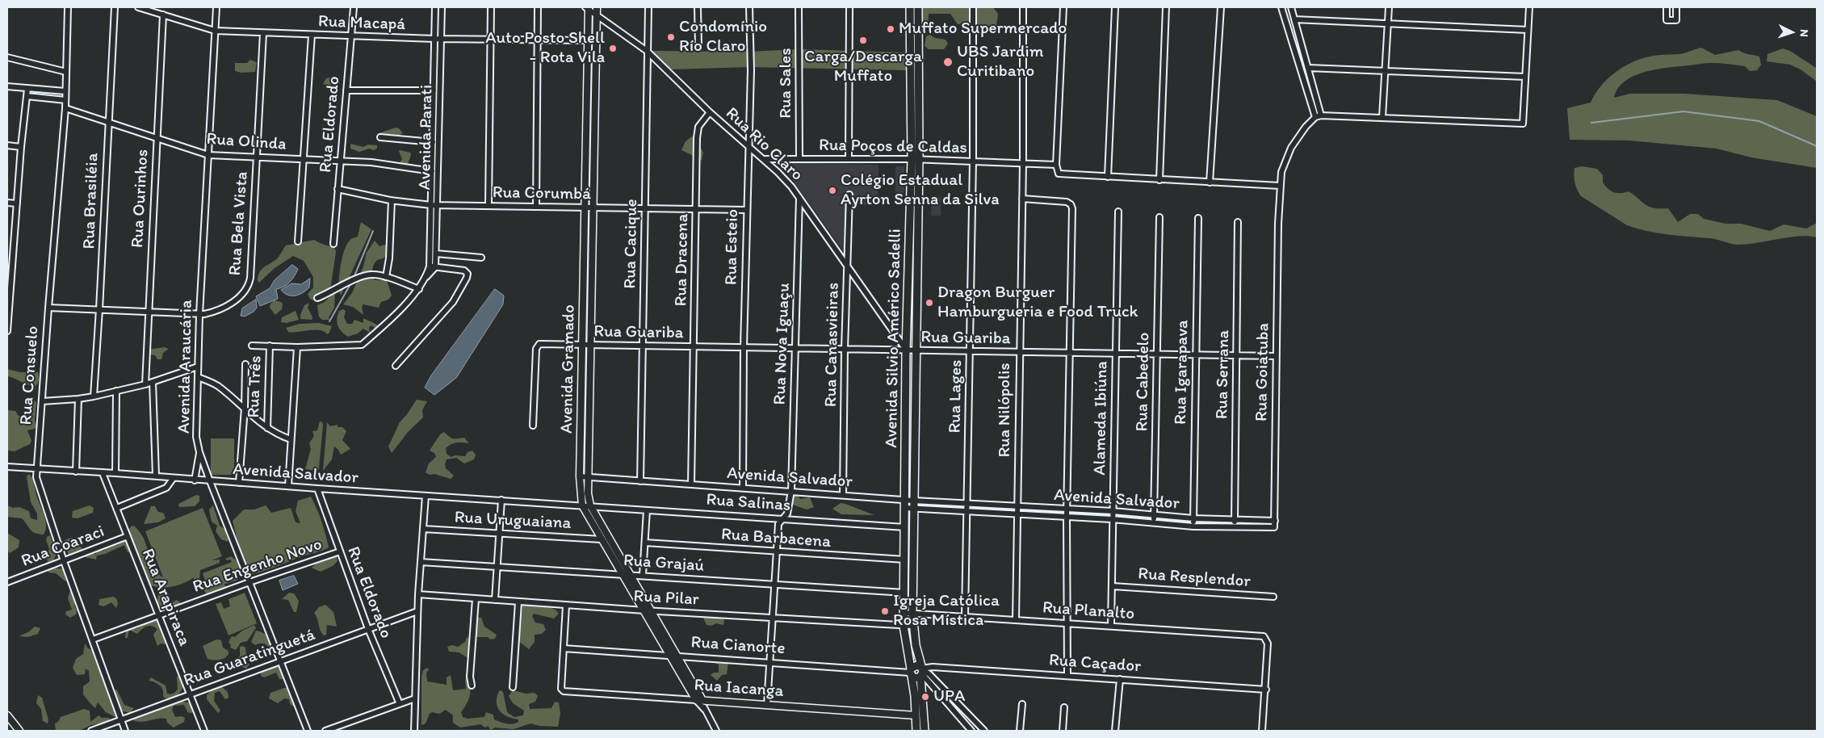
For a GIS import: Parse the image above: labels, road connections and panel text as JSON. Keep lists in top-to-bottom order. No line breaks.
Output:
{"streets":{"main road":["Avenida Silvio Américo Sadelli"],"street":["Rua Macapá","Rua Sales","Rua Eldorado","Avenida Parati","Rua Olinda","Rua Rio Claro","Rua Poços de Caldas","Rua Corumbá","Rua Ourinhos","Rua Brasiléia","Rua Bela Vista","Rua Cacique","Rua Esteio","Rua Dracena","Rua Guariba","Rua Nova Iguaçu","Rua Canasvieiras","Avenida Araucária","Avenida Gramado","Rua Igarapava","Rua Goiatuba","Rua Serrana","Rua Consuelo","Rua Cabedelo","Rua Três","Rua Lages","Rua Nilópolis","Alameda Ibiúna","Avenida Salvador","Rua Salinas","Rua Uruguaiana","Rua Barbacena","Rua Coaraci","Rua Grajaú","Rua Engenho Novo","Rua Resplendor","Rua Arapiraca","Rua Pilar","Rua Planalto","Rua Cianorte","Rua Guaratinguetá","Rua Caçador","Rua Iacanga"]},"crossings":[["Rua Macapá","Rua Eldorado"],["Rua Macapá","Avenida Parati"],["Rua Macapá","Rua Ourinhos"],["Rua Macapá","Rua Bela Vista"],["Rua Macapá","Avenida Araucária"],["Rua Macapá","Avenida Gramado"],["Rua Sales","Rua Poços de Caldas"],["Rua Eldorado","Rua Olinda"],["Rua Eldorado","Rua Corumbá"],["Rua Eldorado","Avenida Salvador"],["Rua Eldorado","Rua Engenho Novo"],["Rua Eldorado","Rua Guaratinguetá"],["Avenida Parati","Rua Olinda"],["Avenida Parati","Rua Corumbá"],["Rua Olinda","Rua Ourinhos"],["Rua Olinda","Rua Brasiléia"],["Rua Olinda","Rua Bela Vista"],["Rua Olinda","Avenida Araucária"],["Rua Olinda","Rua Consuelo"],["Rua Rio Claro","Rua Poços de Caldas"],["Rua Rio Claro","Rua Cacique"],["Rua Rio Claro","Rua Esteio"],["Rua Rio Claro","Rua Dracena"],["Rua Rio Claro","Rua Guariba"],["Rua Rio Claro","Avenida Silvio Américo Sadelli"],["Rua Rio Claro","Rua Nova Iguaçu"],["Rua Rio Claro","Rua Canasvieiras"],["Rua Rio Claro","Avenida Gramado"],["Rua Poços de Caldas","Avenida Silvio Américo Sadelli"],["Rua Poços de Caldas","Rua Lages"],["Rua Poços de Caldas","Rua Nilópolis"],["Rua Corumbá","Rua Cacique"],["Rua Corumbá","Rua Esteio"],["Rua Corumbá","Rua Dracena"],["Rua Corumbá","Avenida Gramado"],["Rua Ourinhos","Rua Bela Vista"],["Rua Brasiléia","Rua Bela Vista"],["Rua Bela Vista","Avenida Araucária"],["Rua Bela Vista","Rua Consuelo"],["Rua Cacique","Rua Guariba"],["Rua Cacique","Avenida Salvador"],["Rua Esteio","Rua Guariba"],["Rua Esteio","Avenida Salvador"],["Rua Dracena","Rua Guariba"],["Rua Dracena","Avenida Salvador"],["Rua Guariba","Avenida Silvio Américo Sadelli"],["Rua Guariba","Rua Nova Iguaçu"],["Rua Guariba","Rua Canasvieiras"],["Rua Guariba","Avenida Gramado"],["Rua Guariba","Rua Igarapava"],["Rua Guariba","Rua Goiatuba"],["Rua Guariba","Rua Serrana"],["Rua Guariba","Rua Cabedelo"],["Rua Guariba","Rua Lages"],["Rua Guariba","Rua Nilópolis"],["Rua Guariba","Alameda Ibiúna"],["Avenida Silvio Américo Sadelli","Avenida Salvador"],["Avenida Silvio Américo Sadelli","Rua Salinas"],["Avenida Silvio Américo Sadelli","Rua Barbacena"],["Avenida Silvio Américo Sadelli","Rua Grajaú"],["Avenida Silvio Américo Sadelli","Rua Pilar"],["Avenida Silvio Américo Sadelli","Rua Planalto"],["Avenida Silvio Américo Sadelli","Rua Cianorte"],["Avenida Silvio Américo Sadelli","Rua Caçador"],["Avenida Silvio Américo Sadelli","Rua Iacanga"],["Rua Nova Iguaçu","Avenida Salvador"],["Rua Nova Iguaçu","Rua Salinas"],["Rua Nova Iguaçu","Rua Barbacena"],["Rua Nova Iguaçu","Rua Grajaú"],["Rua Nova Iguaçu","Rua Pilar"],["Rua Nova Iguaçu","Rua Cianorte"],["Rua Nova Iguaçu","Rua Iacanga"],["Rua Canasvieiras","Avenida Salvador"],["Avenida Araucária","Avenida Salvador"],["Avenida Araucária","Rua Engenho Novo"],["Avenida Araucária","Rua Guaratinguetá"],["Avenida Gramado","Avenida Salvador"],["Avenida Gramado","Rua Salinas"],["Avenida Gramado","Rua Uruguaiana"],["Avenida Gramado","Rua Grajaú"],["Avenida Gramado","Rua Pilar"],["Avenida Gramado","Rua Cianorte"],["Avenida Gramado","Rua Iacanga"],["Rua Igarapava","Avenida Salvador"],["Rua Goiatuba","Avenida Salvador"],["Rua Serrana","Avenida Salvador"],["Rua Consuelo","Avenida Salvador"],["Rua Consuelo","Rua Coaraci"],["Rua Consuelo","Rua Engenho Novo"],["Rua Consuelo","Rua Guaratinguetá"],["Rua Cabedelo","Avenida Salvador"],["Rua Lages","Avenida Salvador"],["Rua Lages","Rua Planalto"],["Rua Nilópolis","Avenida Salvador"],["Rua Nilópolis","Rua Planalto"],["Alameda Ibiúna","Avenida Salvador"],["Alameda Ibiúna","Rua Resplendor"],["Alameda Ibiúna","Rua Planalto"],["Avenida Salvador","Rua Salinas"],["Avenida Salvador","Rua Arapiraca"],["Rua Coaraci","Rua Arapiraca"],["Rua Engenho Novo","Rua Arapiraca"],["Rua Arapiraca","Rua Guaratinguetá"],["Rua Planalto","Rua Caçador"],["Rua Cianorte","Rua Iacanga"]],"places":["Muffato Supermercado","Condomínio Río Claro","Carga/Descarga Muffato","Auto Posto Shell - Rota Vila","UBS Jardim Curitibano","Colégio Estadual Ayrton Senna da Silva","Dragon Burguer Hamburgueria e Food Truck","Igreja Católica Rosa Mística","UPA"],"north":"right"}
